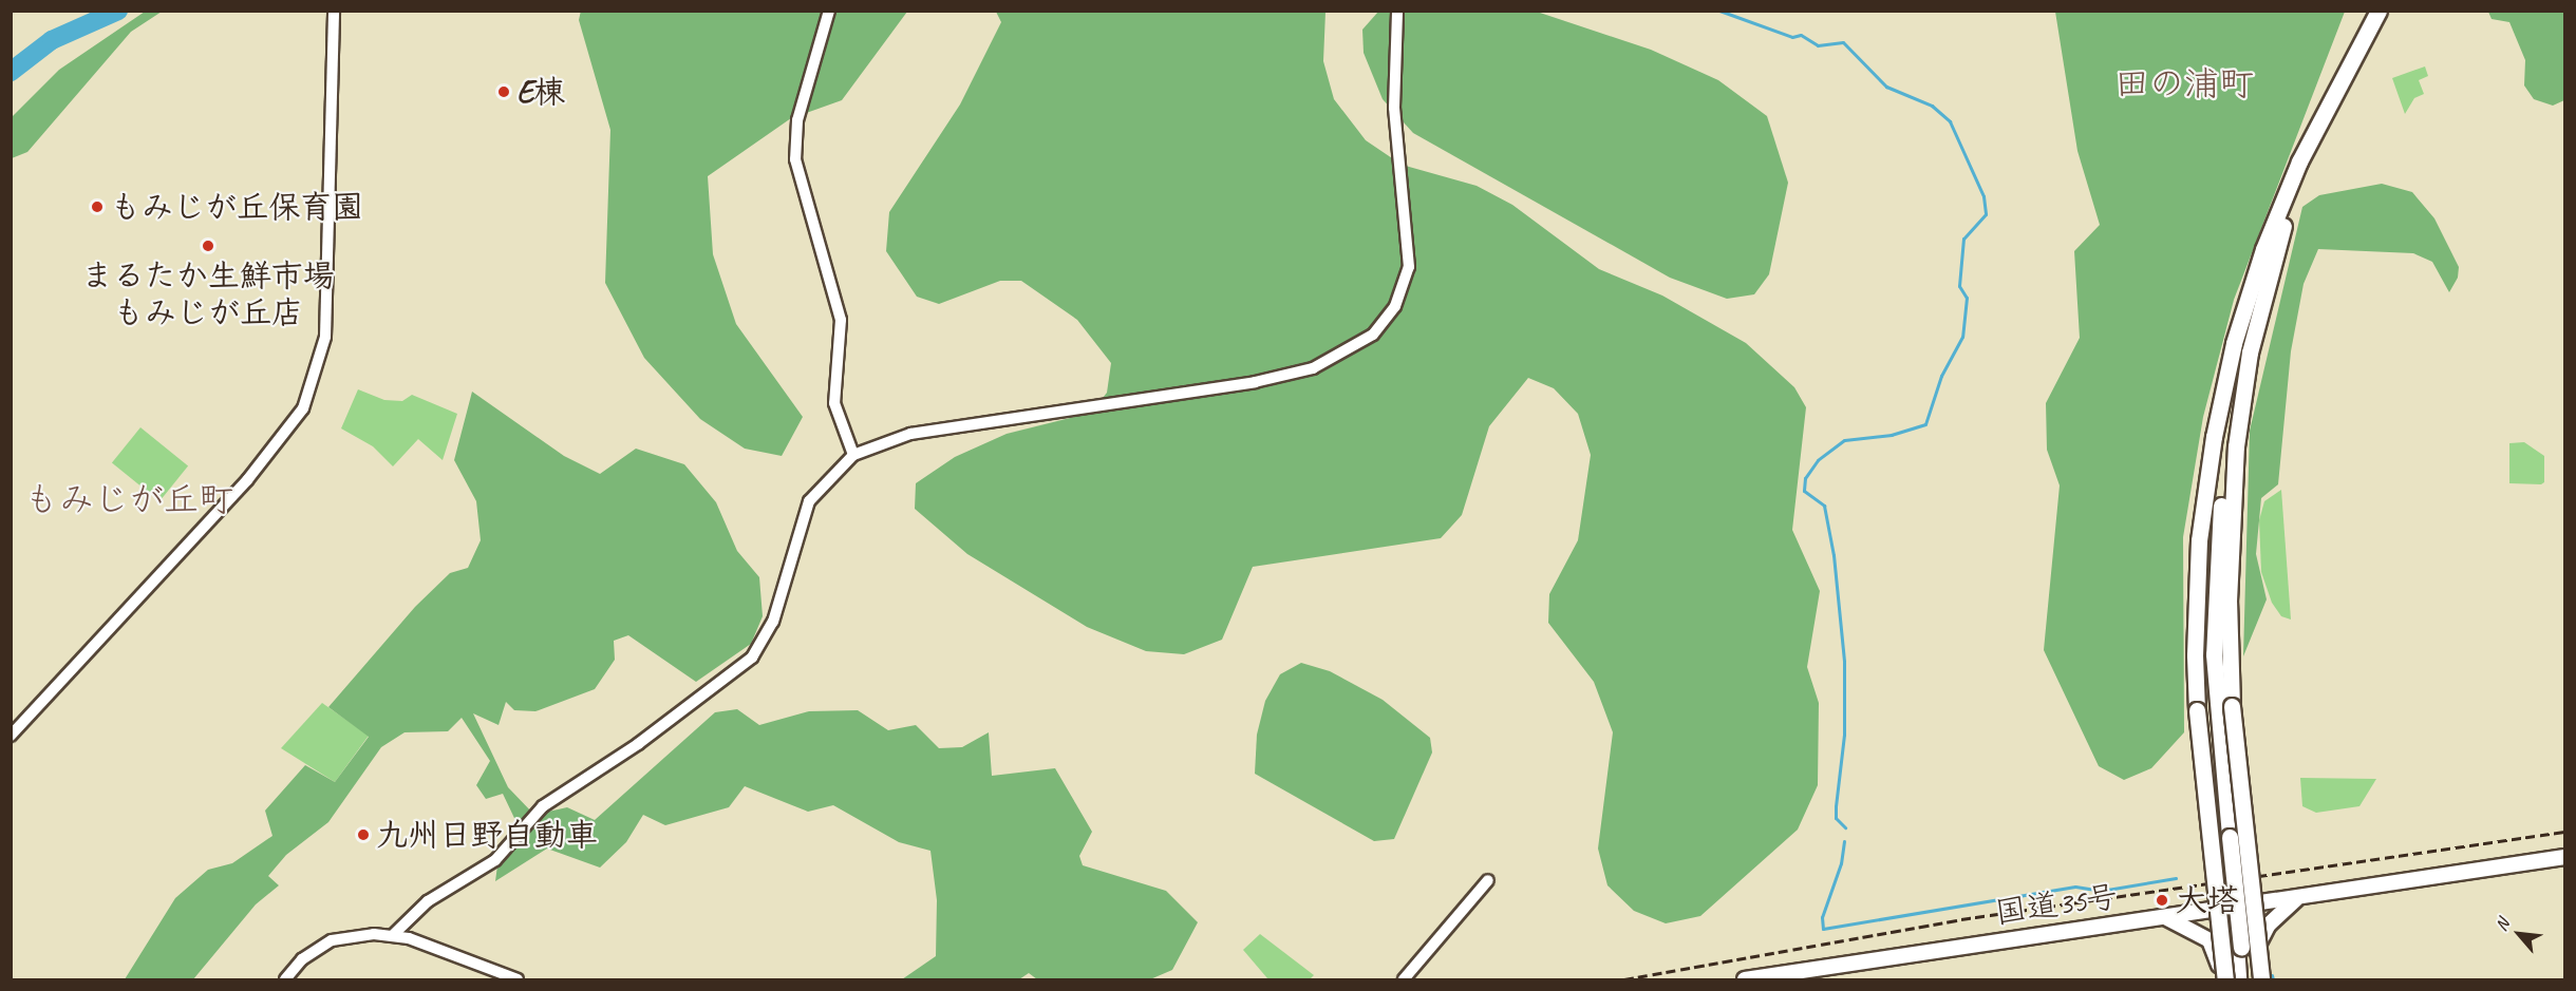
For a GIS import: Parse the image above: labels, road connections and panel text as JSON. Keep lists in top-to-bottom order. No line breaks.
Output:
{"streets":{"highway":["国道35号"]},"districts":["田の浦町","もみじが丘町"],"places":["E棟","もみじが丘保育園","まるたか生鮮市場 もみじが丘店","九州日野自動車","大塔"],"north":"top left"}
